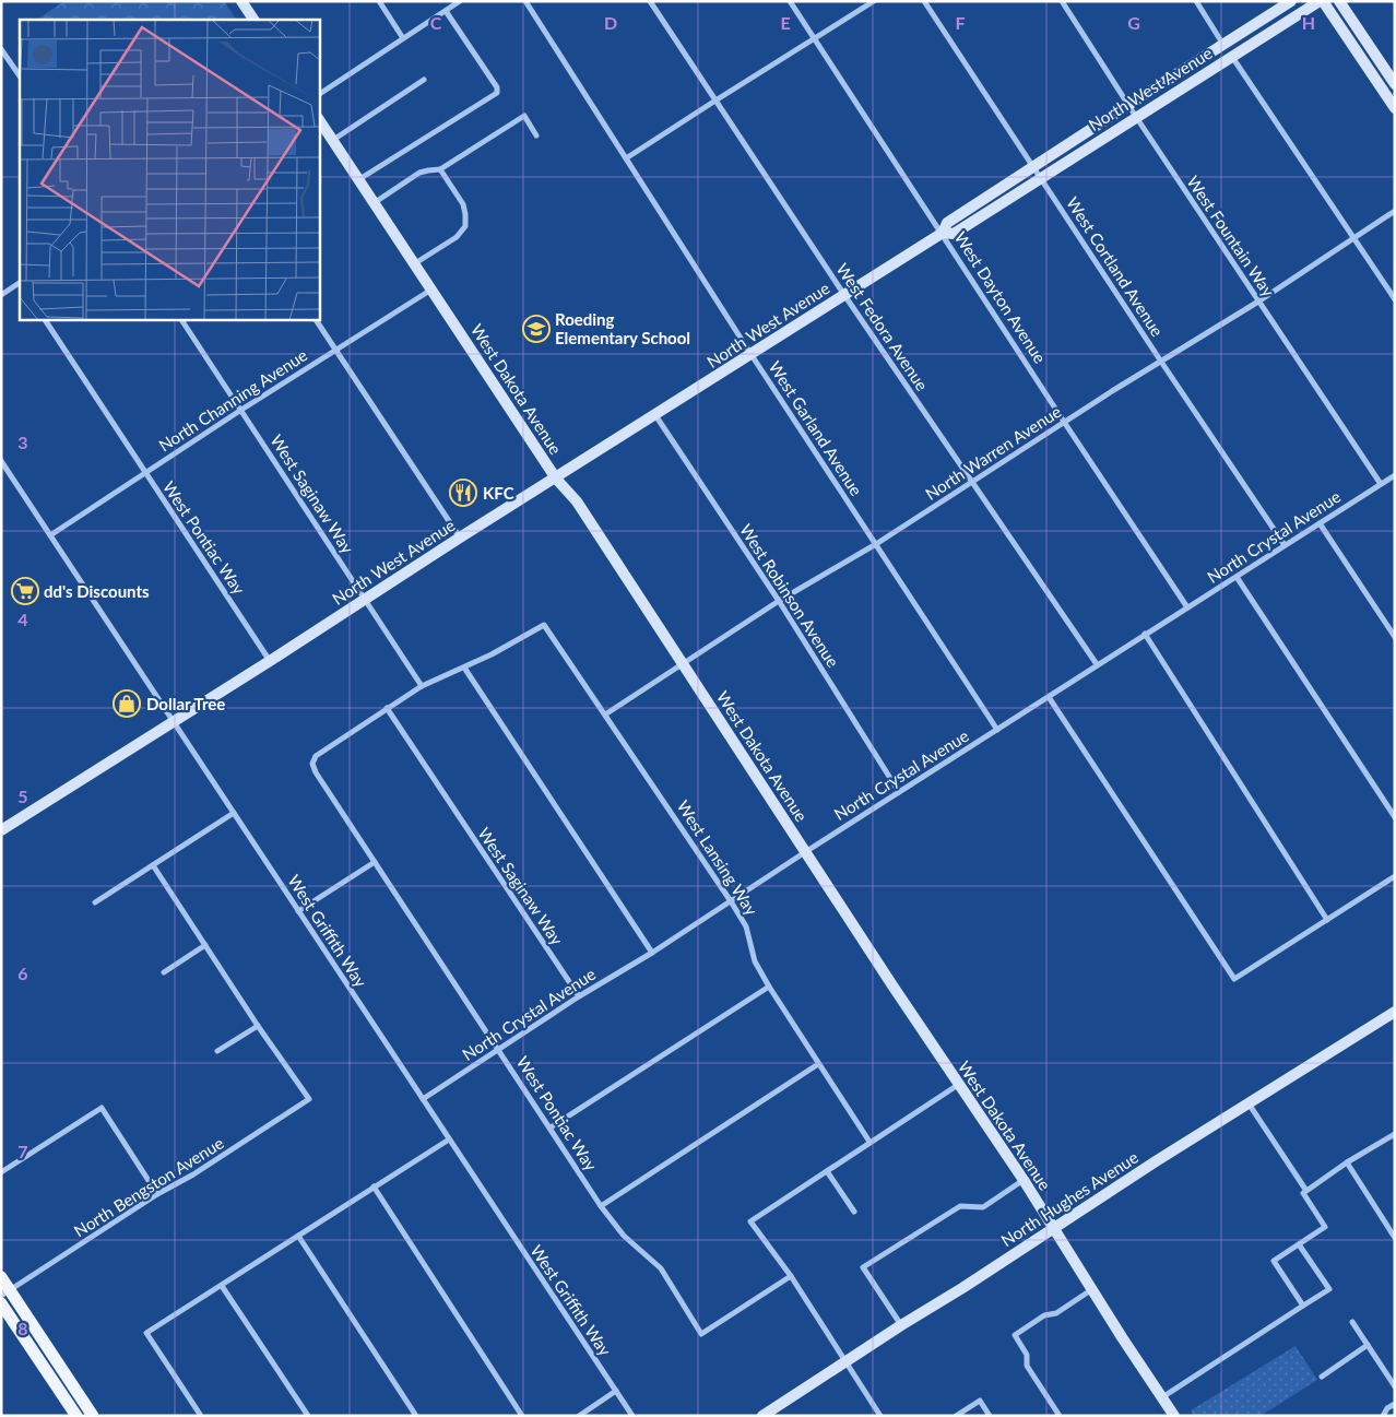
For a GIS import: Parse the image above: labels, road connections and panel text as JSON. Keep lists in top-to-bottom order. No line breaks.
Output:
{"streets":{"street":["North West Avenue","West Fountain Way","West Cortland Avenue","West Dayton Avenue","West Fedora Avenue","West Dakota Avenue","North Channing Avenue","West Garland Avenue","North Warren Avenue","West Saginaw Way","North Crystal Avenue","West Pontiac Way","West Robinson Avenue","West Lansing Way","West Griffith Way","North Bengston Avenue","North Hughes Avenue"]},"crossings":[["North West Avenue","West Fountain Way"],["North West Avenue","West Cortland Avenue"],["North West Avenue","West Dayton Avenue"],["North West Avenue","West Fedora Avenue"],["North West Avenue","West Dakota Avenue"],["North West Avenue","West Garland Avenue"],["North West Avenue","West Saginaw Way"],["North West Avenue","West Pontiac Way"],["North West Avenue","West Robinson Avenue"],["North West Avenue","West Griffith Way"],["West Fountain Way","North Warren Avenue"],["West Fountain Way","North Crystal Avenue"],["West Cortland Avenue","North Warren Avenue"],["West Cortland Avenue","North Crystal Avenue"],["West Dayton Avenue","North Warren Avenue"],["West Dayton Avenue","North Crystal Avenue"],["West Fedora Avenue","North Warren Avenue"],["West Fedora Avenue","North Crystal Avenue"],["West Dakota Avenue","North Channing Avenue"],["West Dakota Avenue","North Warren Avenue"],["West Dakota Avenue","North Crystal Avenue"],["West Dakota Avenue","North Hughes Avenue"],["North Channing Avenue","West Saginaw Way"],["North Channing Avenue","West Pontiac Way"],["North Channing Avenue","West Griffith Way"],["West Garland Avenue","North Warren Avenue"],["West Garland Avenue","North Crystal Avenue"],["North Warren Avenue","West Robinson Avenue"],["North Warren Avenue","West Lansing Way"],["West Saginaw Way","North Crystal Avenue"],["West Saginaw Way","West Pontiac Way"],["North Crystal Avenue","West Pontiac Way"],["North Crystal Avenue","West Robinson Avenue"],["North Crystal Avenue","West Lansing Way"],["North Crystal Avenue","West Griffith Way"]],"places":{"school or university":["Roeding Elementary School"],"restaurant":["KFC"],"supermarket":["dd's Discounts"],"shop":["Dollar Tree"]},"grid":{"columns":["C","D","E","F","G","H"],"rows":["3","4","5","6","7","8"]}}
